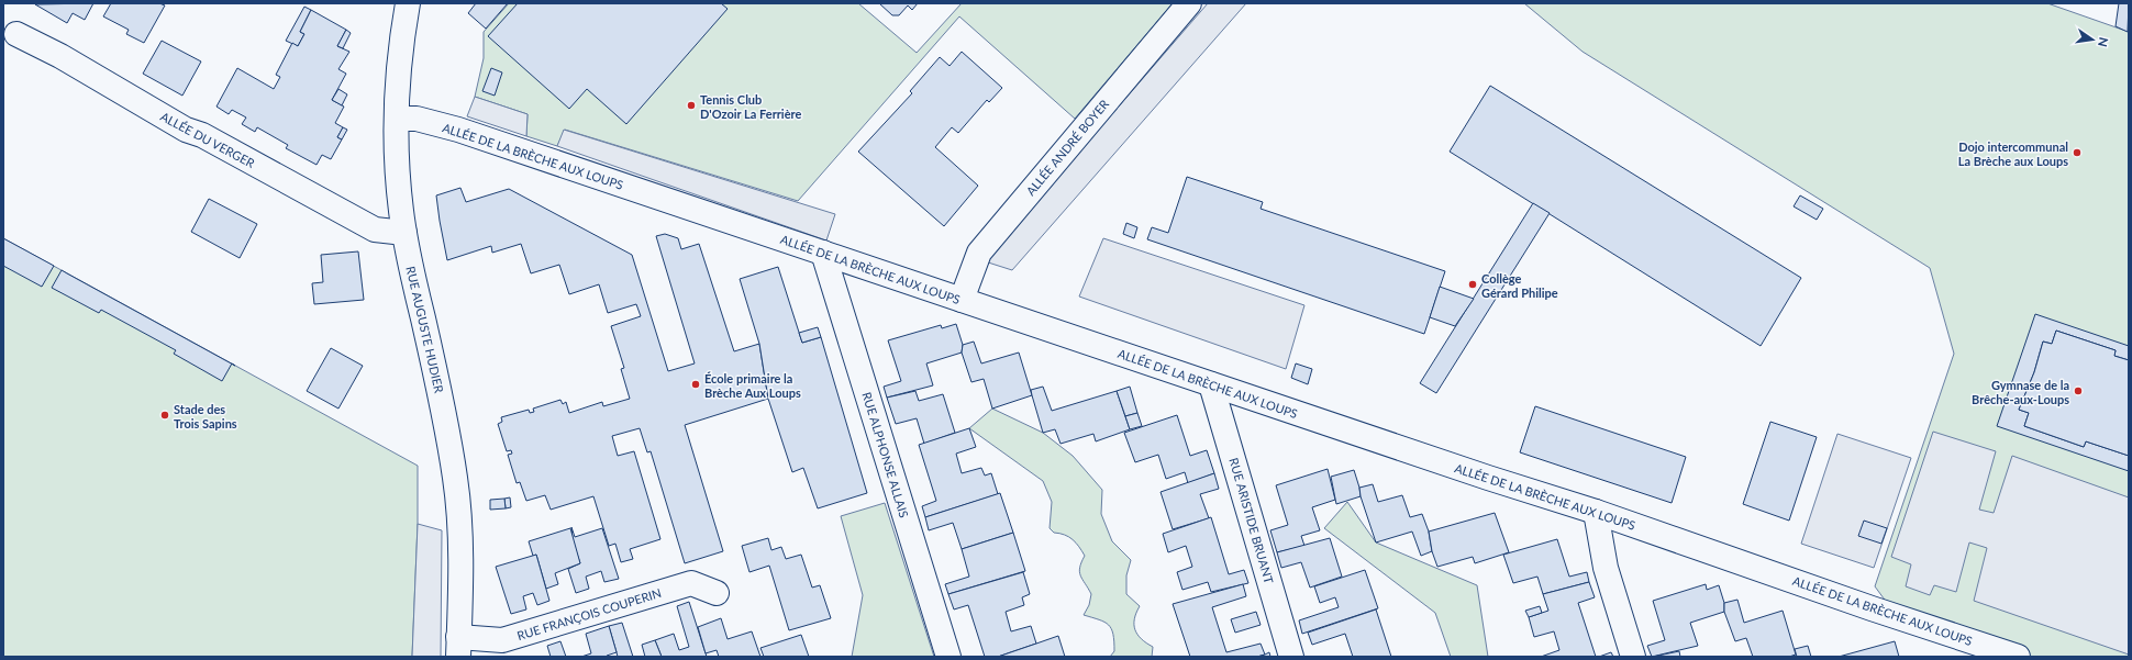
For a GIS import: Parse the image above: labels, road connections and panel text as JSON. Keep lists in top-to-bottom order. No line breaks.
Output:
{"streets":{"street":["ALLÉE DU VERGER","ALLÉE ANDRÉ BOYER","ALLÉE DE LA BRÈCHE AUX LOUPS","RUE AUGUSTE HUDIER","RUE ALPHONSE ALLAIS","RUE ARISTIDE BRUANT","RUE FRANÇOIS COUPERIN"]},"crossings":[["ALLÉE DU VERGER","RUE AUGUSTE HUDIER"],["ALLÉE ANDRÉ BOYER","ALLÉE DE LA BRÈCHE AUX LOUPS"],["ALLÉE DE LA BRÈCHE AUX LOUPS","RUE AUGUSTE HUDIER"],["ALLÉE DE LA BRÈCHE AUX LOUPS","RUE ALPHONSE ALLAIS"],["ALLÉE DE LA BRÈCHE AUX LOUPS","RUE ARISTIDE BRUANT"],["RUE AUGUSTE HUDIER","RUE FRANÇOIS COUPERIN"]],"places":["Tennis Club D'Ozoir La Ferrière","Dojo intercommunal La Brèche aux Loups","Collège Gérard Philipe","École primaire la Brèche Aux Loups","Gymnase de la Brêche-aux-Loups","Stade des Trois Sapins"],"north":"right"}
